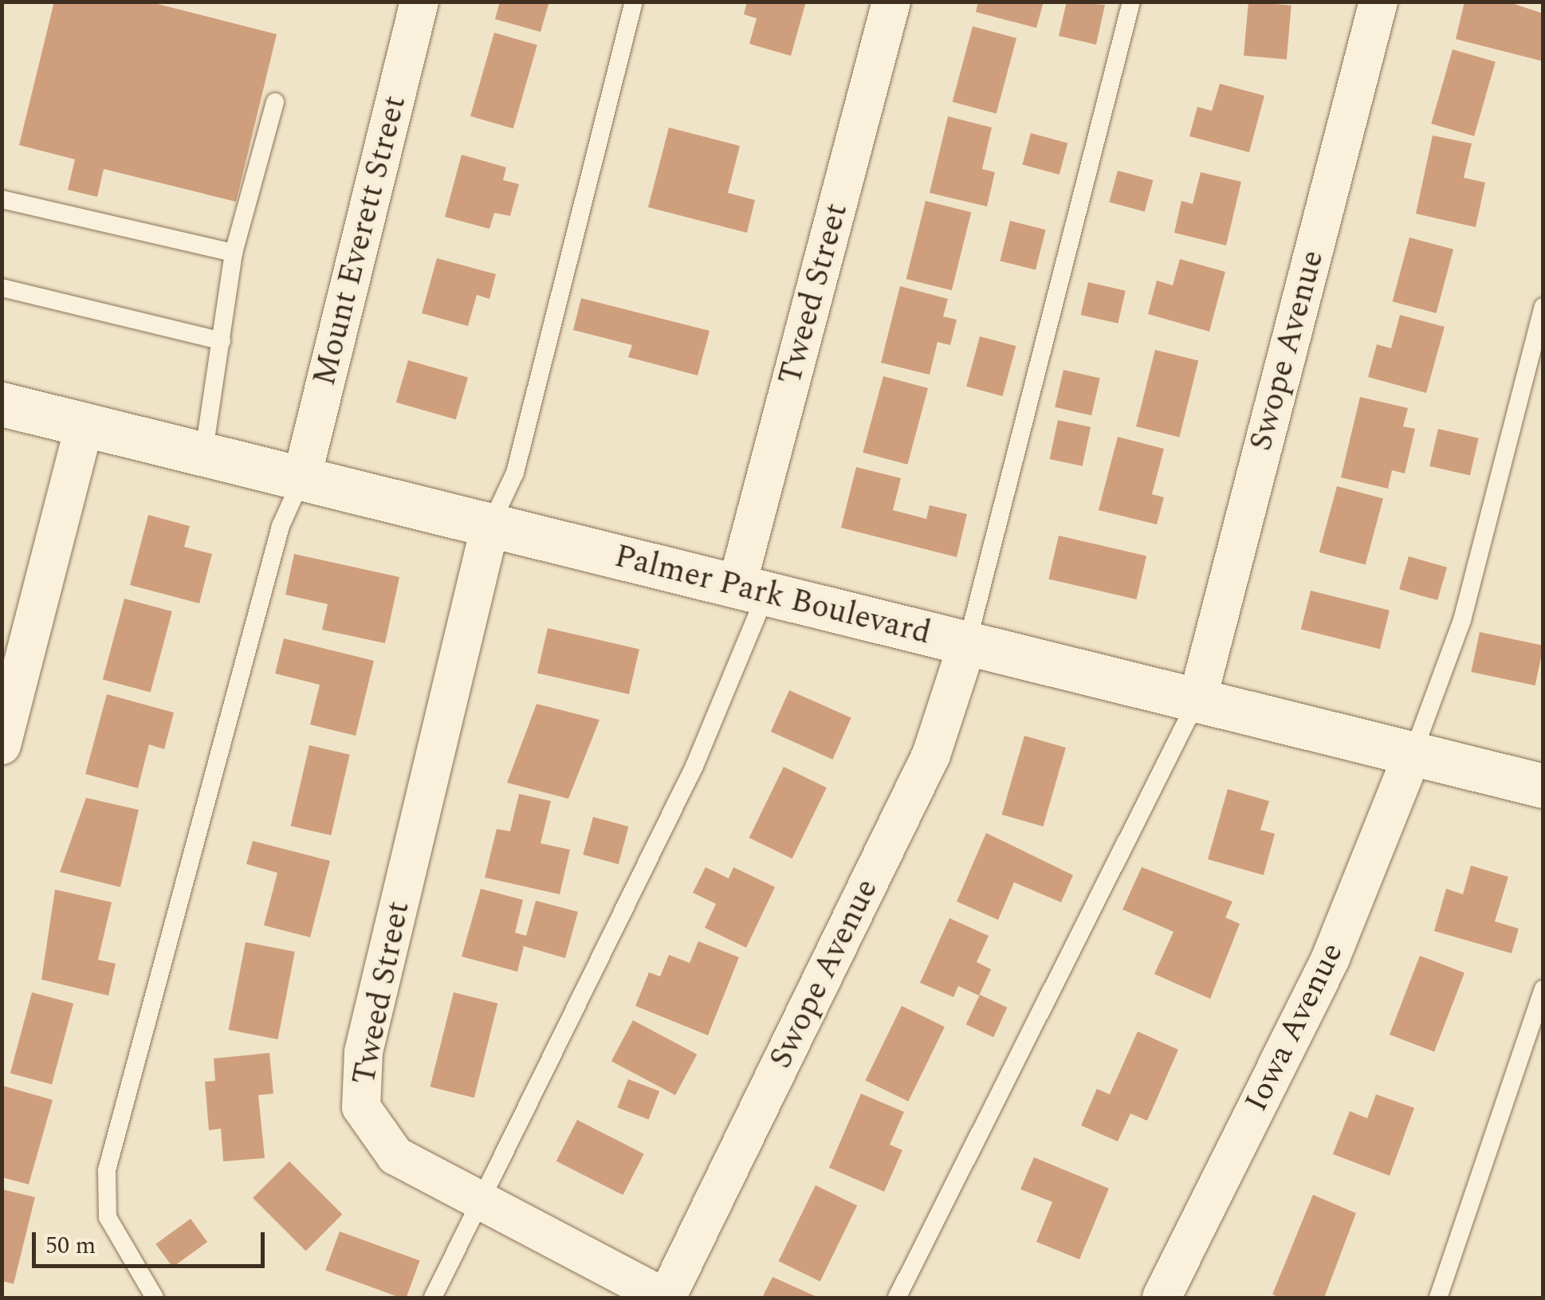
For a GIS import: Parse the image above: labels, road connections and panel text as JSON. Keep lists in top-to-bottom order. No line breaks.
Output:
{"streets":{"main road":["Palmer Park Boulevard"],"street":["Mount Everett Street","Tweed Street","Swope Avenue","Iowa Avenue"]},"crossings":[["Mount Everett Street","Palmer Park Boulevard"],["Tweed Street","Swope Avenue"],["Tweed Street","Palmer Park Boulevard"],["Swope Avenue","Palmer Park Boulevard"],["Palmer Park Boulevard","Iowa Avenue"]],"scale_bar":"50 m"}
